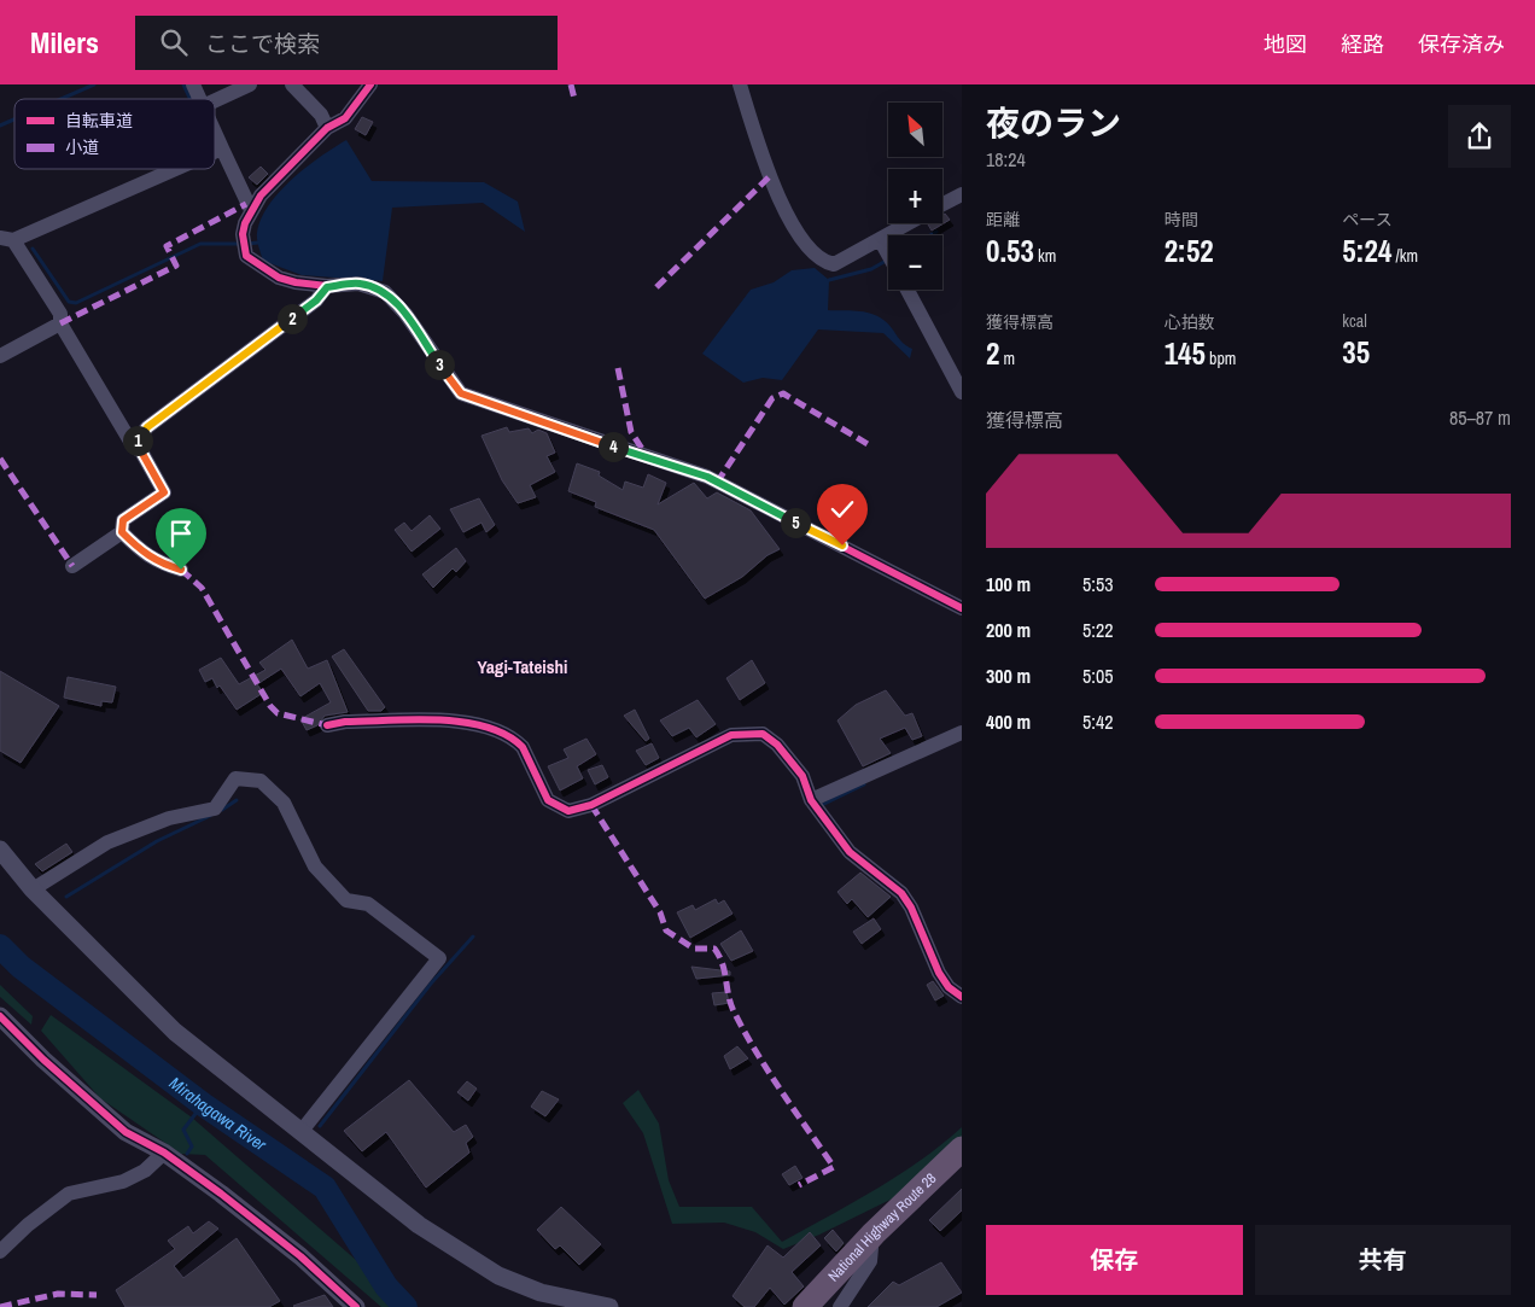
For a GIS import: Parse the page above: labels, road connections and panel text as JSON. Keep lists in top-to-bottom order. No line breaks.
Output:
{"streets":{"highway":["National Highway Route 28"]},"districts":["Yagi-Tateishi"],"water":["Mirahagawa River"],"legend":["自転車道","小道"],"north":"top left","page":{"header":"Milers","search":"ここで検索","nav":["地図","経路","保存済み"],"heading":["夜のラン","18:24"],"map_buttons":["+","−"],"stats":[["距離","0.53 km"],["時間","2:52"],["ペース","5:24 /km"],["獲得標高","2 m"],["心拍数","145 bpm"],["kcal","35"]],"pins":["2","3","1","4","5"],"chart":["獲得標高","85–87 m"],"list":[{"name":"100 m","note":"5:53"},{"name":"200 m","note":"5:22"},{"name":"300 m","note":"5:05"},{"name":"400 m","note":"5:42"}],"buttons":["保存","共有"]}}
